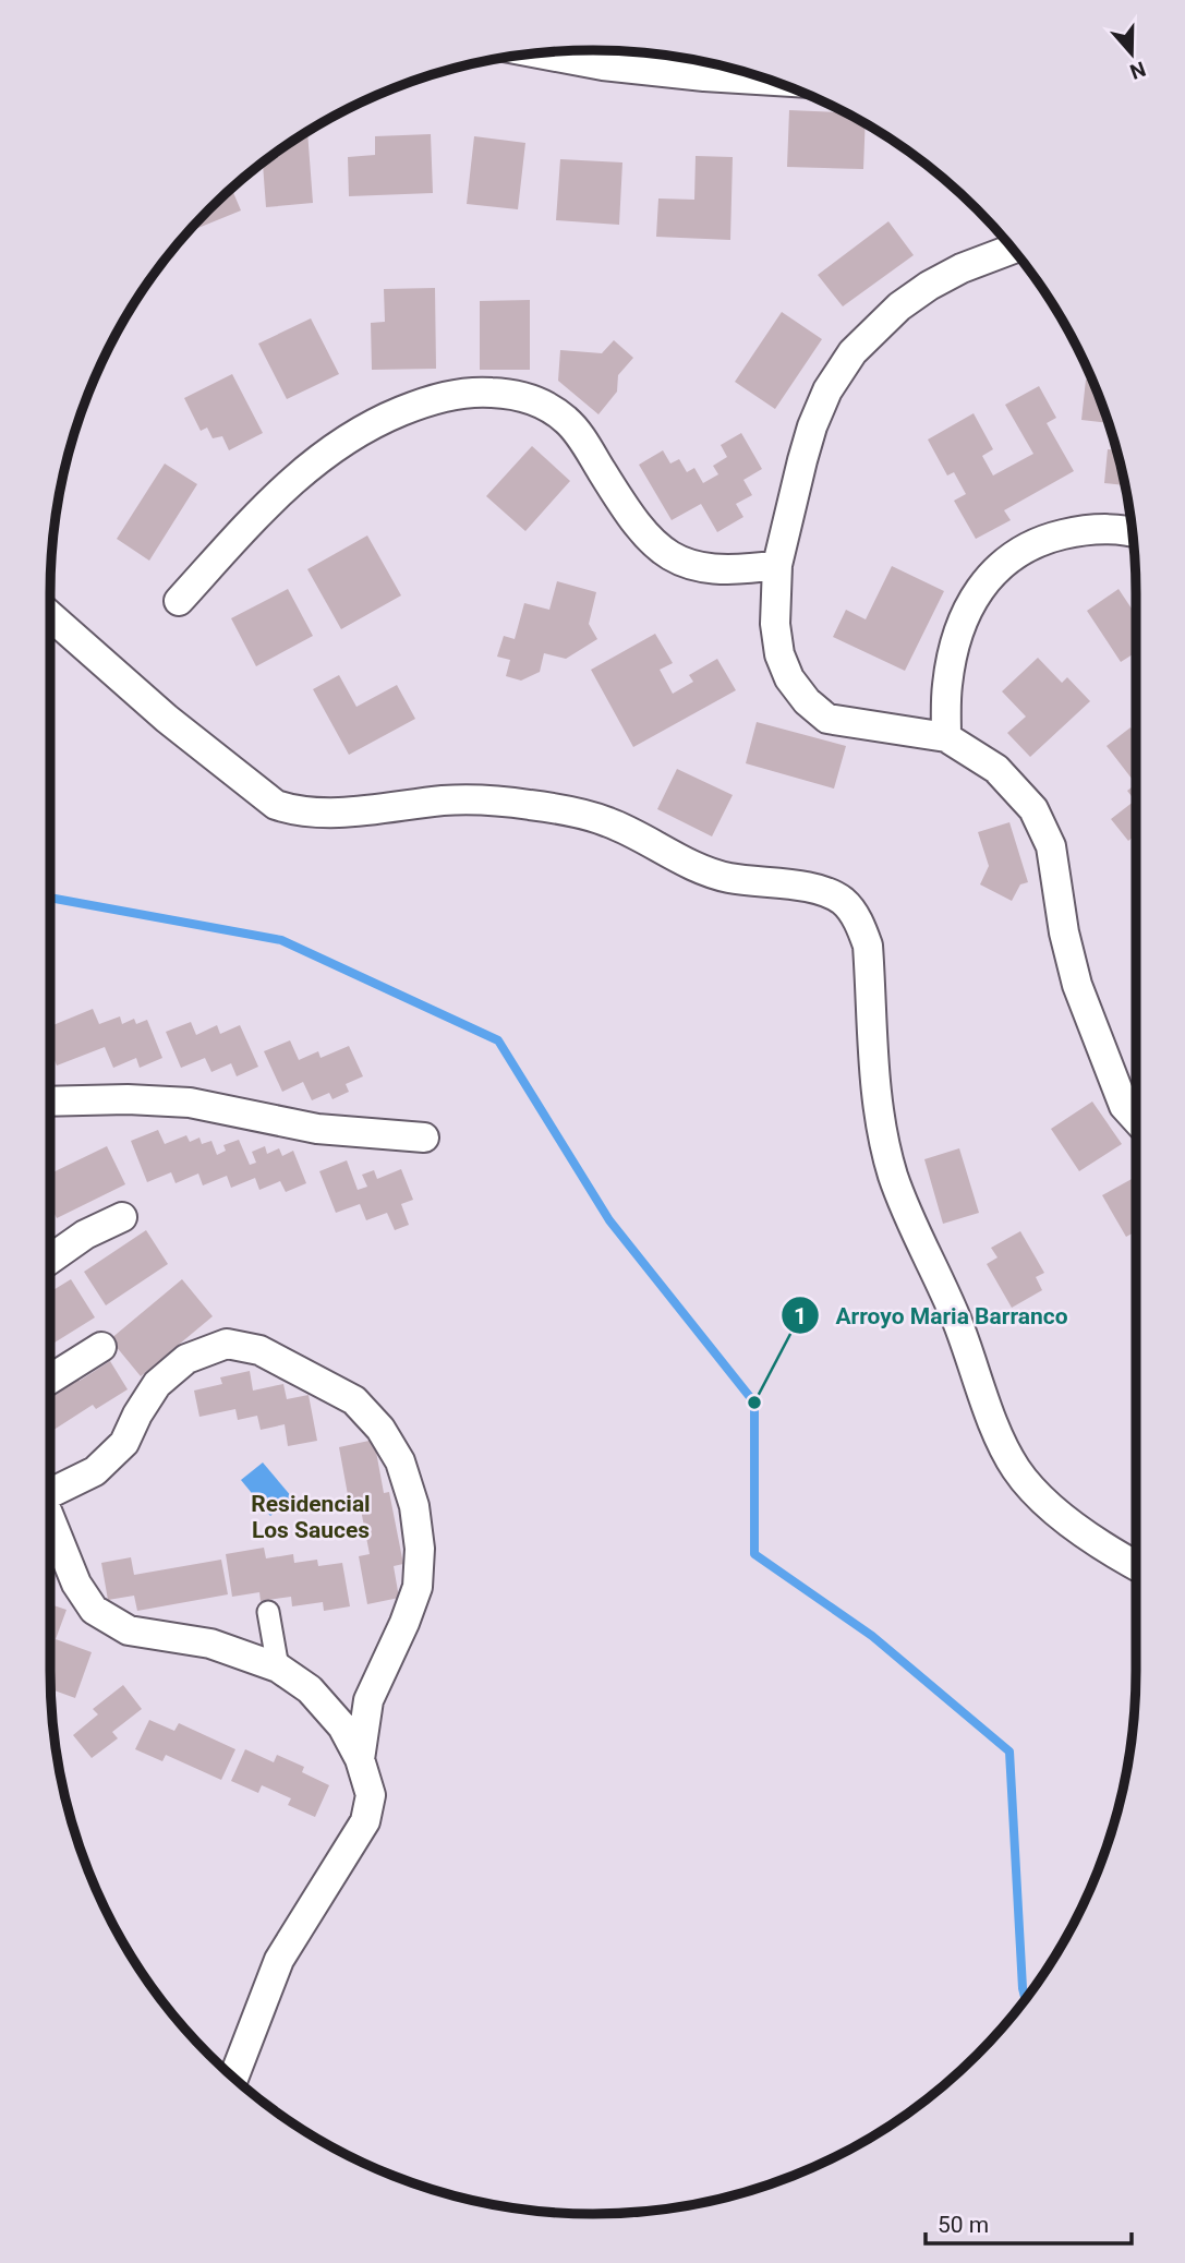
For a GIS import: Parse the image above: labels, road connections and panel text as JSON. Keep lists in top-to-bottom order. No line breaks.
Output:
{"districts":["Residencial Los Sauces"],"places":["Arroyo Maria Barranco"],"scale_bar":"50 m","north":"bottom"}
